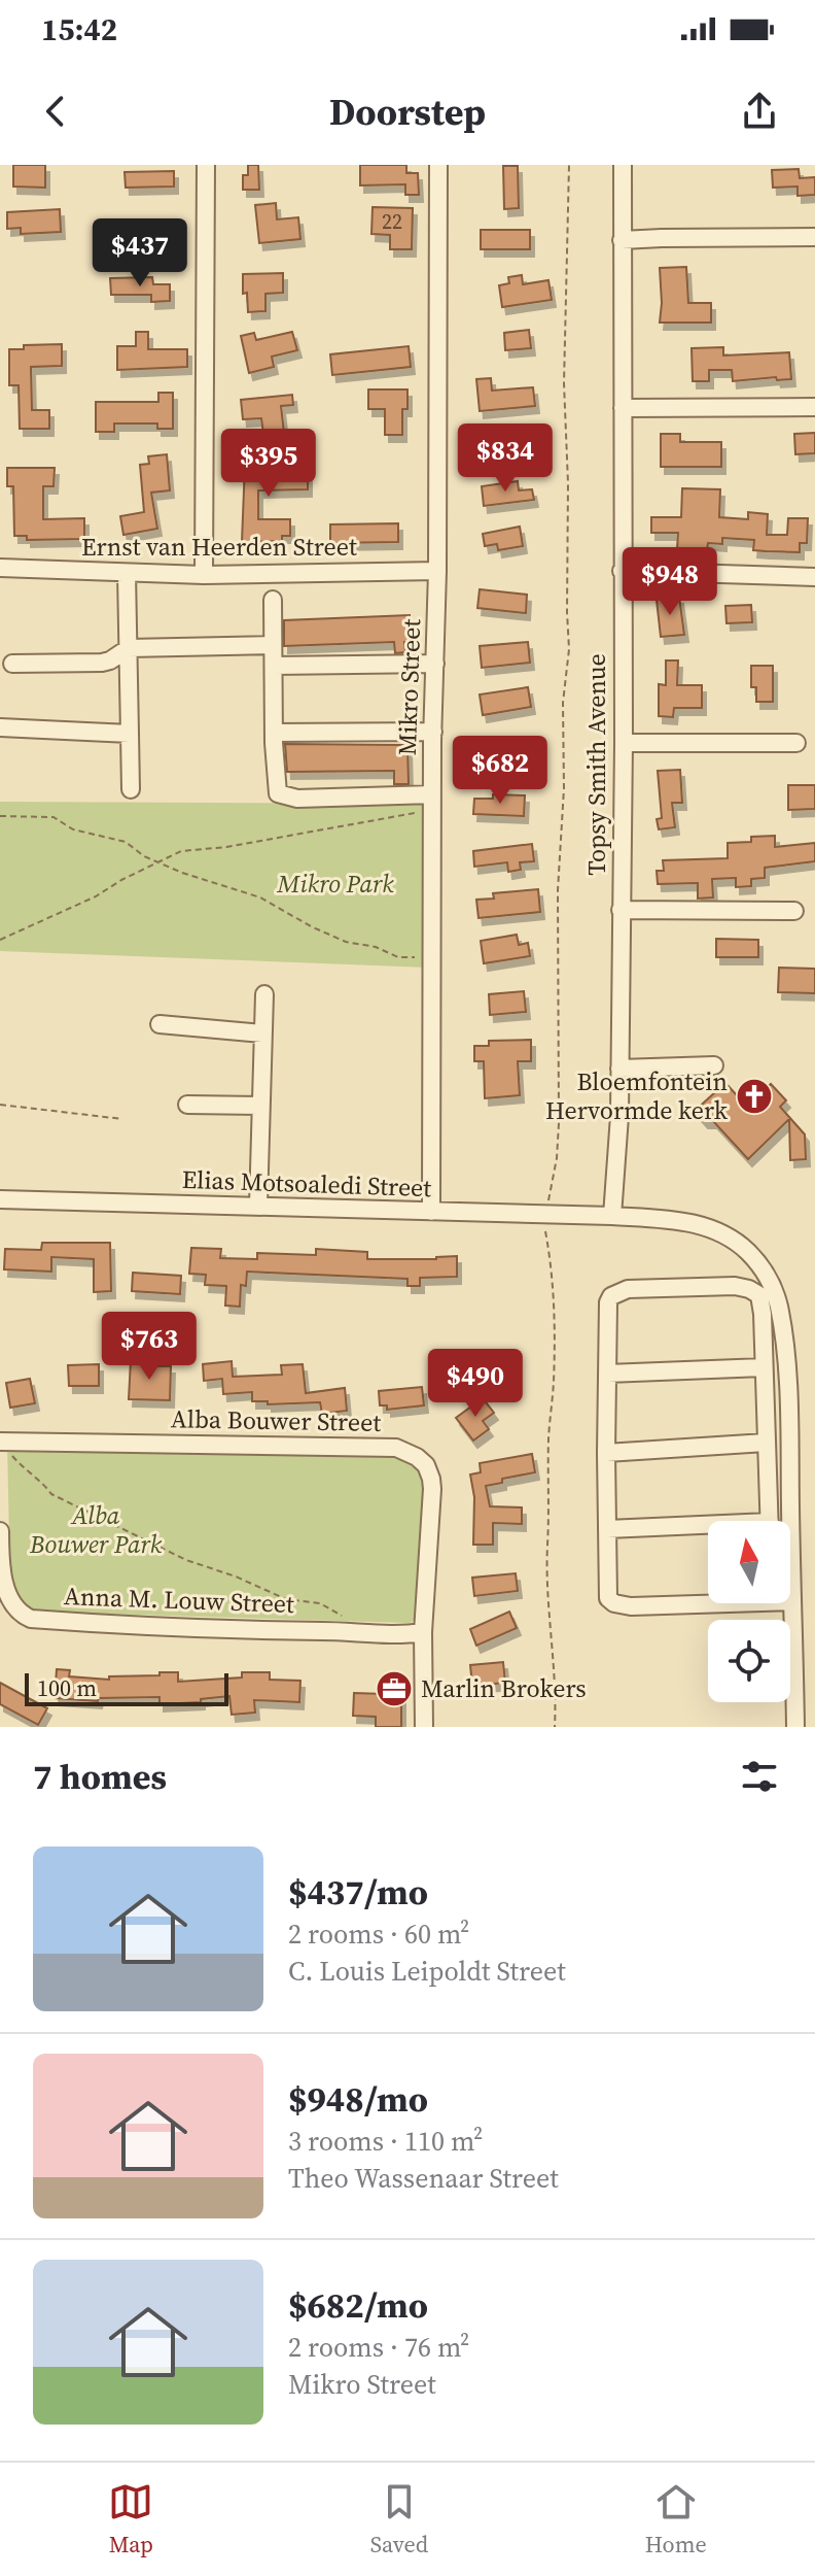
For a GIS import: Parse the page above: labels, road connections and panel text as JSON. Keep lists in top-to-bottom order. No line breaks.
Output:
{"streets":{"street":["Ernst van Heerden Street","Mikro Street","Topsy Smith Avenue","Elias Motsoaledi Street","Alba Bouwer Street","Anna M. Louw Street"]},"crossings":[["Ernst van Heerden Street","Mikro Street"],["Mikro Street","Elias Motsoaledi Street"],["Topsy Smith Avenue","Elias Motsoaledi Street"],["Alba Bouwer Street","Anna M. Louw Street"]],"parks":["Mikro Park","Alba Bouwer Park"],"places":{"church":["Bloemfontein Hervormde kerk"],"office":["Marlin Brokers"]},"house_numbers":["22"],"scale_bar":"100 m","north":"top","page":{"status":"15:42","header":"Doorstep","price":["$437","$834","$395","$948","$682","$763","$490"],"scale":"100 m","heading":"7 homes","list":[{"name":"$437/mo","note":"2 rooms · 60 m² · C. Louis Leipoldt Street"},{"name":"$948/mo","note":"3 rooms · 110 m² · Theo Wassenaar Street"},{"name":"$682/mo","note":"2 rooms · 76 m² · Mikro Street"}],"tabs":["Map","Saved","Home"]}}
